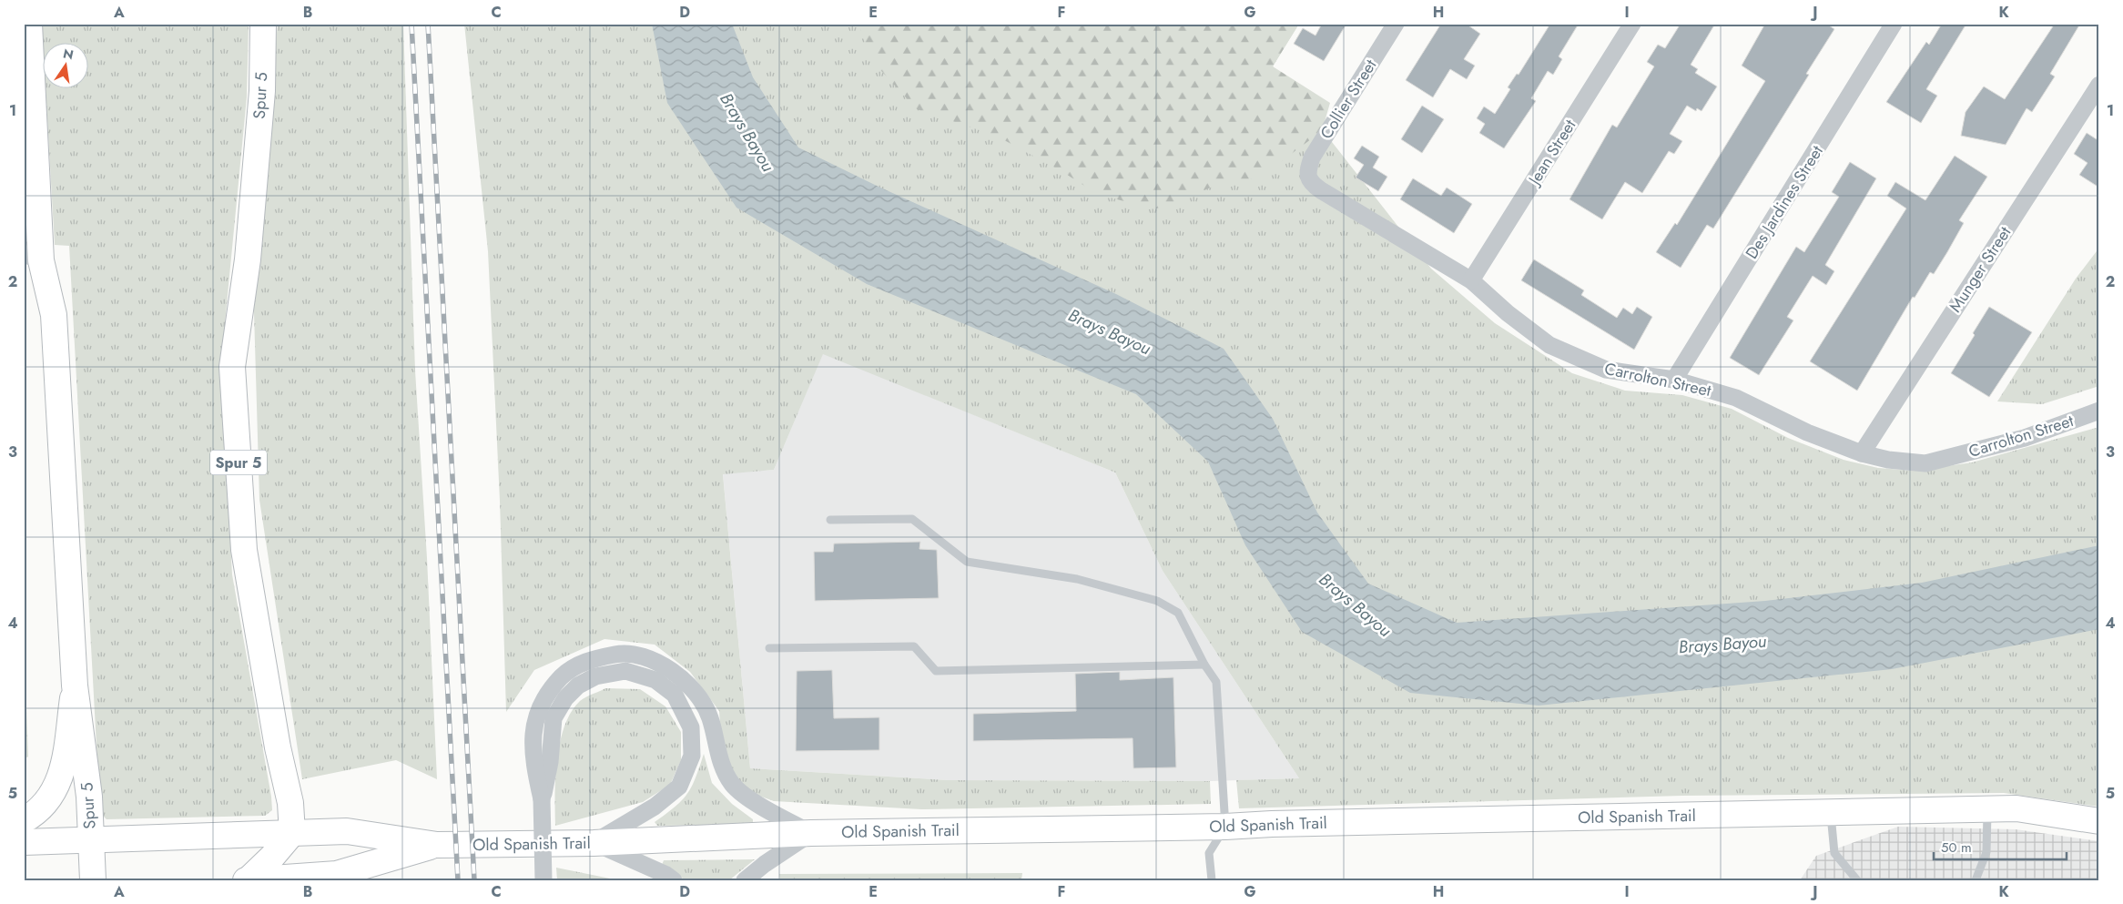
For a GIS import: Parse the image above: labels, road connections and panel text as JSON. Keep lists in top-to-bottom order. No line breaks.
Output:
{"streets":{"main road":["Spur 5","Old Spanish Trail"],"street":["Collier Street","Jean Street","Des Jardines Street","Munger Street","Carrolton Street"]},"crossings":[["Spur 5","Old Spanish Trail"],["Collier Street","Carrolton Street"],["Jean Street","Carrolton Street"],["Des Jardines Street","Carrolton Street"],["Munger Street","Carrolton Street"]],"water":["Brays Bayou"],"scale_bar":"50 m","north":"top","grid":{"columns":["A","B","C","D","E","F","G","H","I","J","K"],"rows":["1","2","3","4","5"]}}
